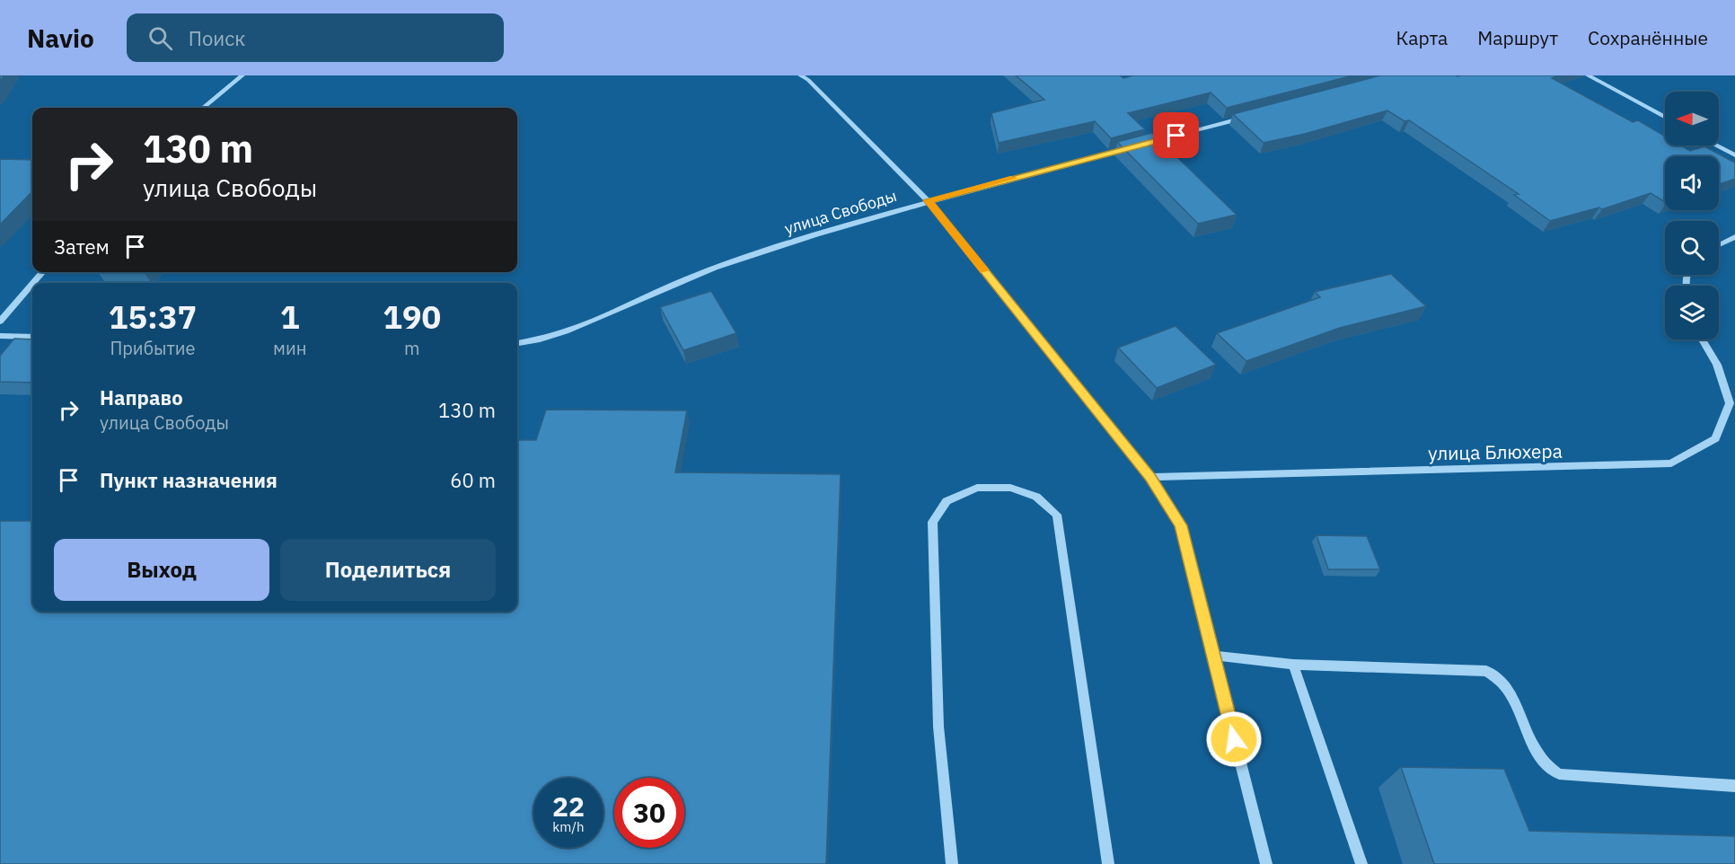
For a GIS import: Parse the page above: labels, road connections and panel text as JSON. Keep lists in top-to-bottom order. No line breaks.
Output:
{"streets":{"street":["улица Свободы","улица Блюхера"]},"north":"left","page":{"header":"Navio","search":"Поиск","nav":["Карта","Маршрут","Сохранённые"],"turn":["130 m","улица Свободы"],"then":"Затем","eta":["15:37","Прибытие","1","мин","190","m"],"list":[{"name":"Направо","note":"улица Свободы","value":"130 m"},{"name":"Пункт назначения","value":"60 m"}],"buttons":["Выход","Поделиться"],"speed":"22 km/h","limit":"30"}}
